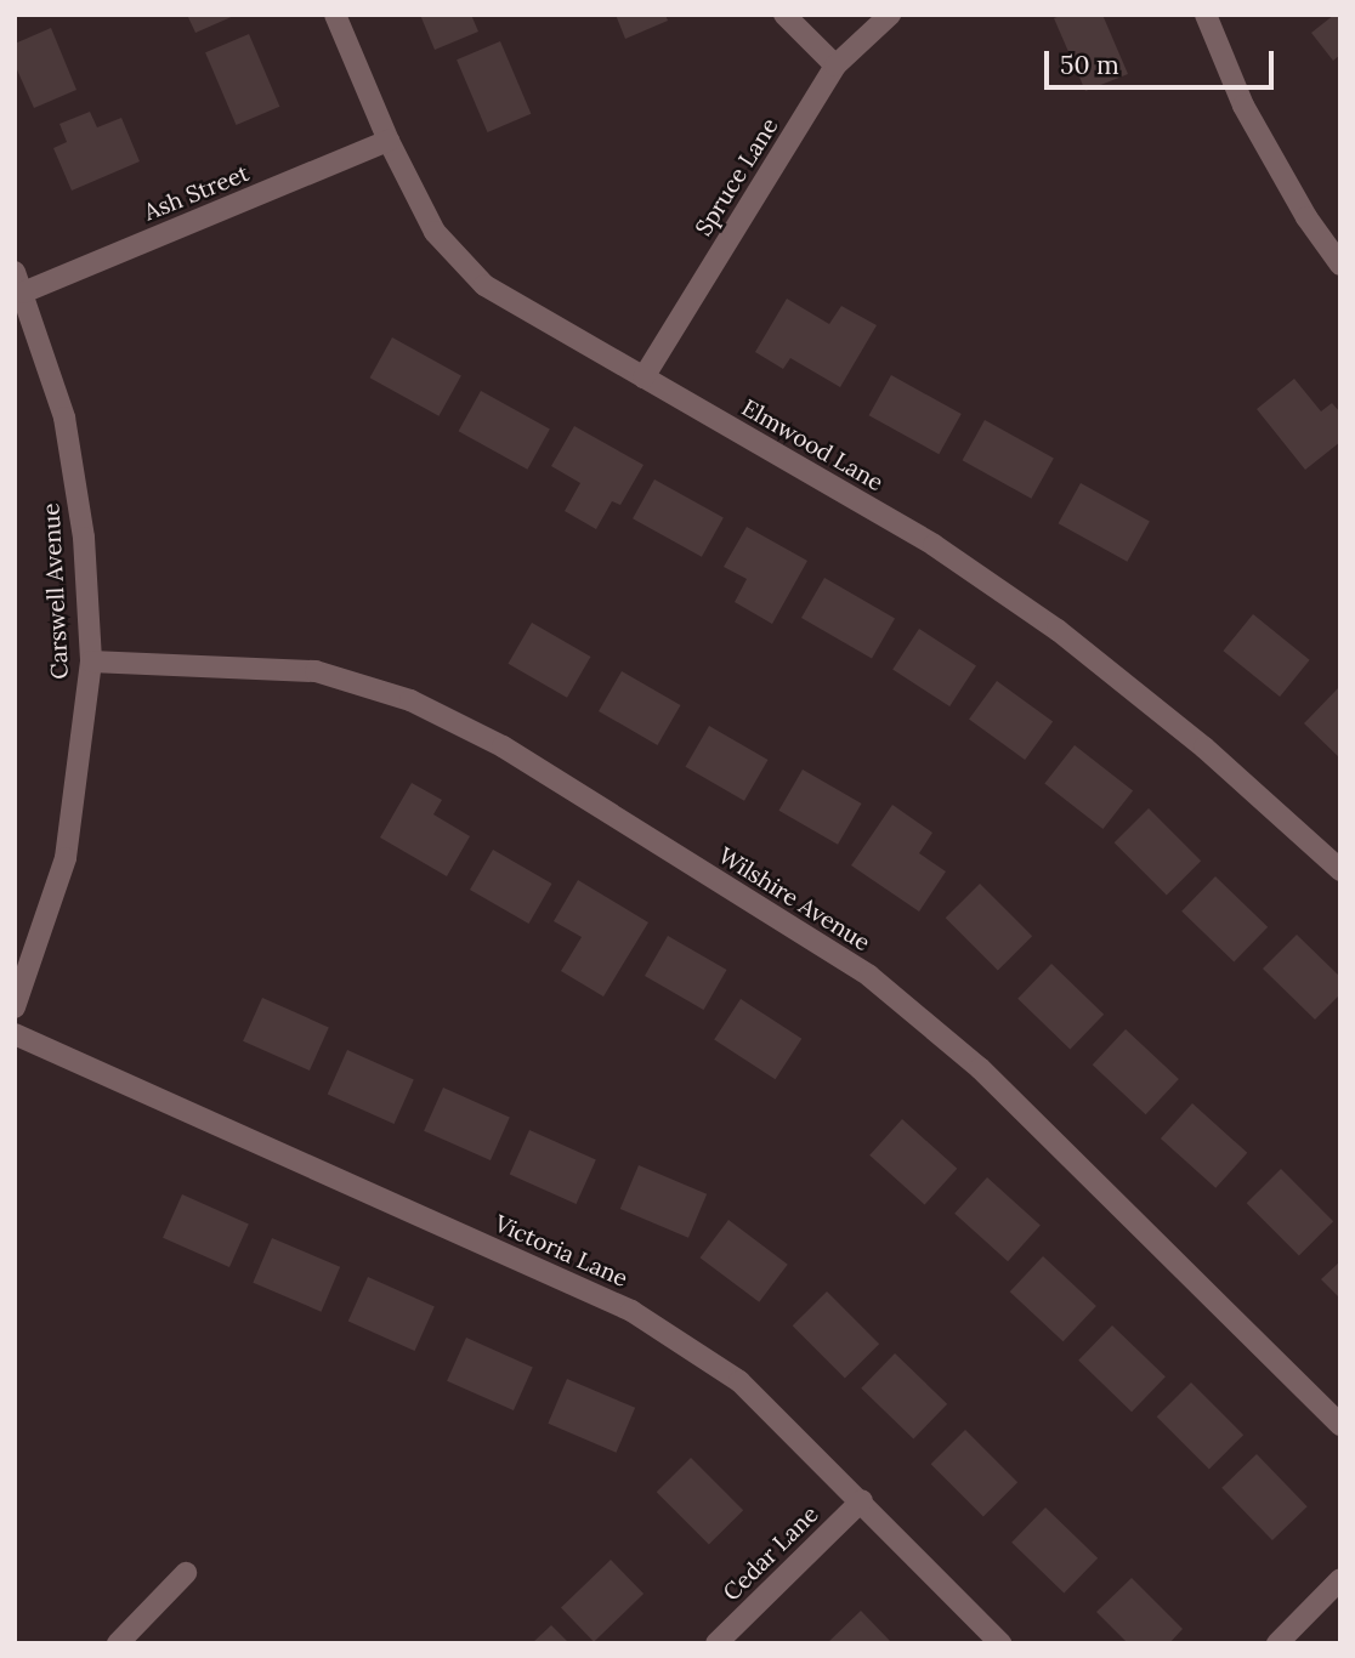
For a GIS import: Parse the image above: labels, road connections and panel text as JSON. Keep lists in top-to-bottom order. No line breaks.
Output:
{"streets":{"street":["Spruce Lane","Ash Street","Elmwood Lane","Carswell Avenue","Wilshire Avenue","Victoria Lane","Cedar Lane"]},"crossings":[["Spruce Lane","Elmwood Lane"],["Ash Street","Elmwood Lane"],["Ash Street","Carswell Avenue"],["Carswell Avenue","Wilshire Avenue"],["Victoria Lane","Cedar Lane"]],"scale_bar":"50 m"}
